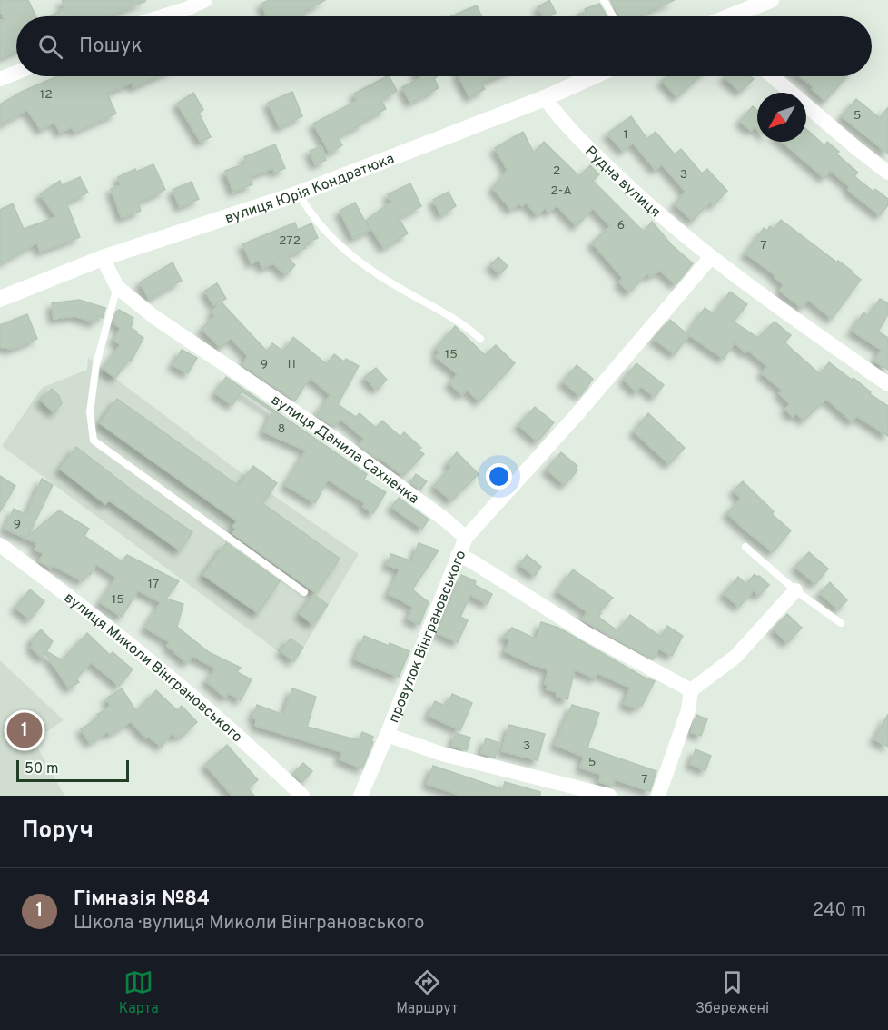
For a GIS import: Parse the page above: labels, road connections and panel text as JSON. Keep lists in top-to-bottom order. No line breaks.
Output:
{"streets":{"street":["Рудна вулиця","вулиця Юрія Кондратюка","вулиця Данила Сахненка","провулок Вінграновського","вулиця Миколи Вінграновського"]},"crossings":[["Рудна вулиця","вулиця Юрія Кондратюка"],["вулиця Юрія Кондратюка","вулиця Данила Сахненка"],["вулиця Данила Сахненка","провулок Вінграновського"]],"house_numbers":["12","5","1","2","3","2-А","6","272","7","15","9","11","8","9","17","15","3","5","7"],"scale_bar":"50 m","north":"bottom left","page":{"search":"Пошук","pins":"1","scale":"50 m","heading":"Поруч","list":[{"mark":"1","name":"Гімназія №84","note":"Школа · вулиця Миколи Вінграновського","value":"240 m"}],"nav":["Карта","Маршрут","Збережені"]}}
